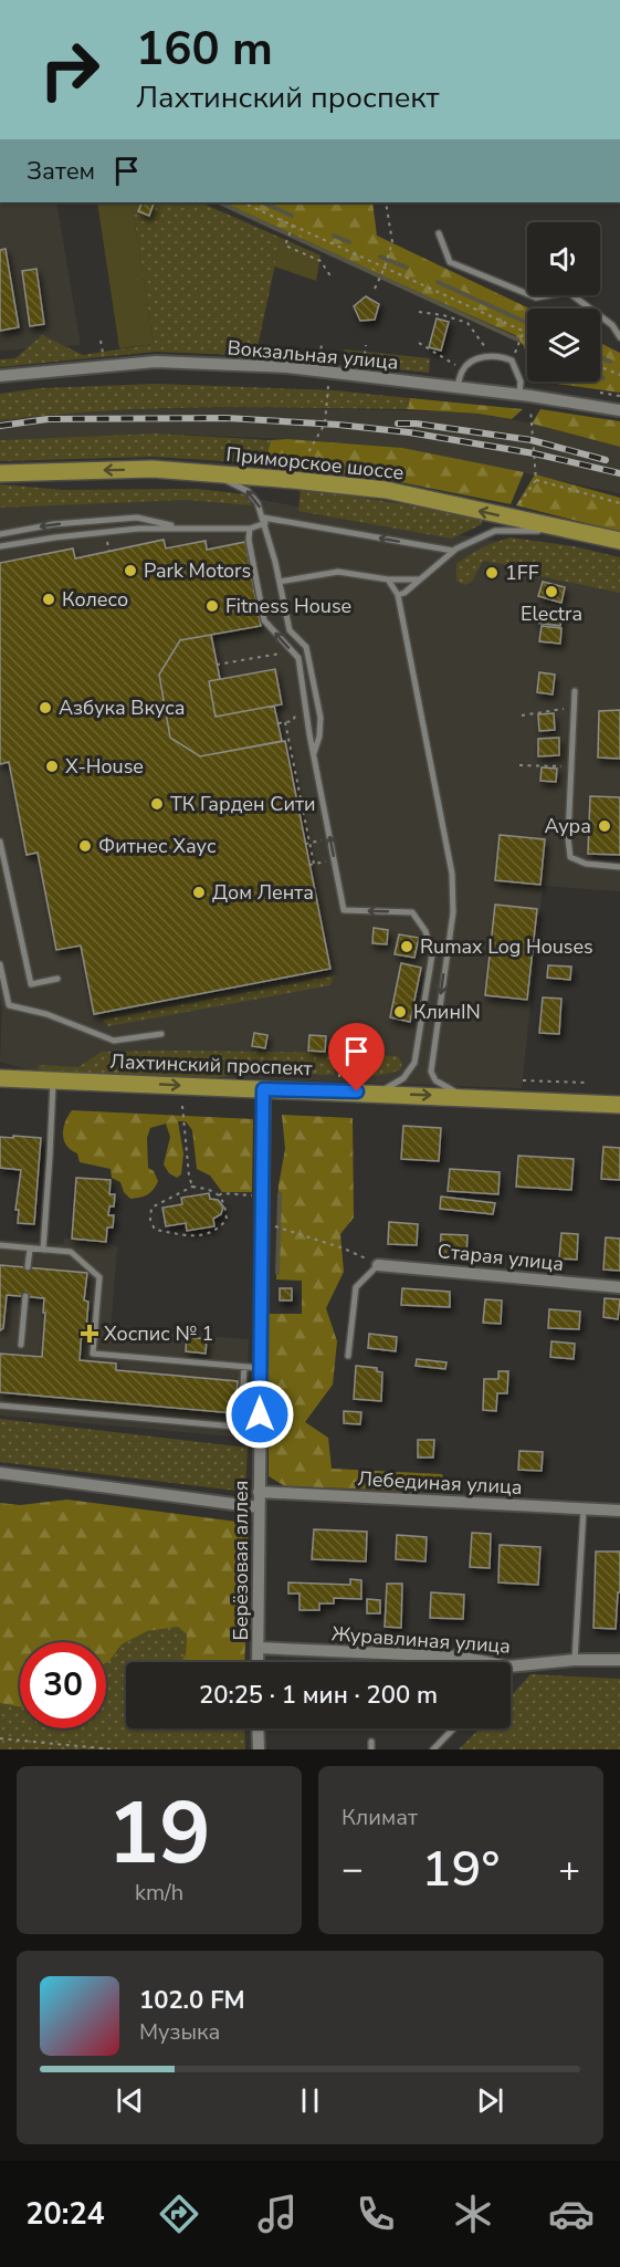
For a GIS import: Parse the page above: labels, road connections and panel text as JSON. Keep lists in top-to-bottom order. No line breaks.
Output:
{"streets":{"main road":["Приморское шоссе","Лахтинский проспект"],"street":["Вокзальная улица","Старая улица","Лебединая улица","Берёзовая аллея","Журавлиная улица"]},"crossings":[["Лахтинский проспект","Берёзовая аллея"],["Лебединая улица","Берёзовая аллея"],["Берёзовая аллея","Журавлиная улица"]],"one_way":["Приморское шоссе","Лахтинский проспект"],"places":{"other":["Park Motors","1FF","Electra","Колесо","Fitness House","Азбука Вкуса","X-House","ТК Гарден Сити","Аура","Фитнес Хаус","Дом Лента","Rumax Log Houses","КлинIN"],"health":["Хоспис № 1"]},"page":{"turn":["160 m","Лахтинский проспект"],"then":"Затем","limit":"30","trip":"20:25 · 1 мин · 200 m","tile":[["19","km/h"],"Климат"],"heat":["−","19°","+"],"song":["102.0 FM","Музыка"],"tabs":"20:24"}}
